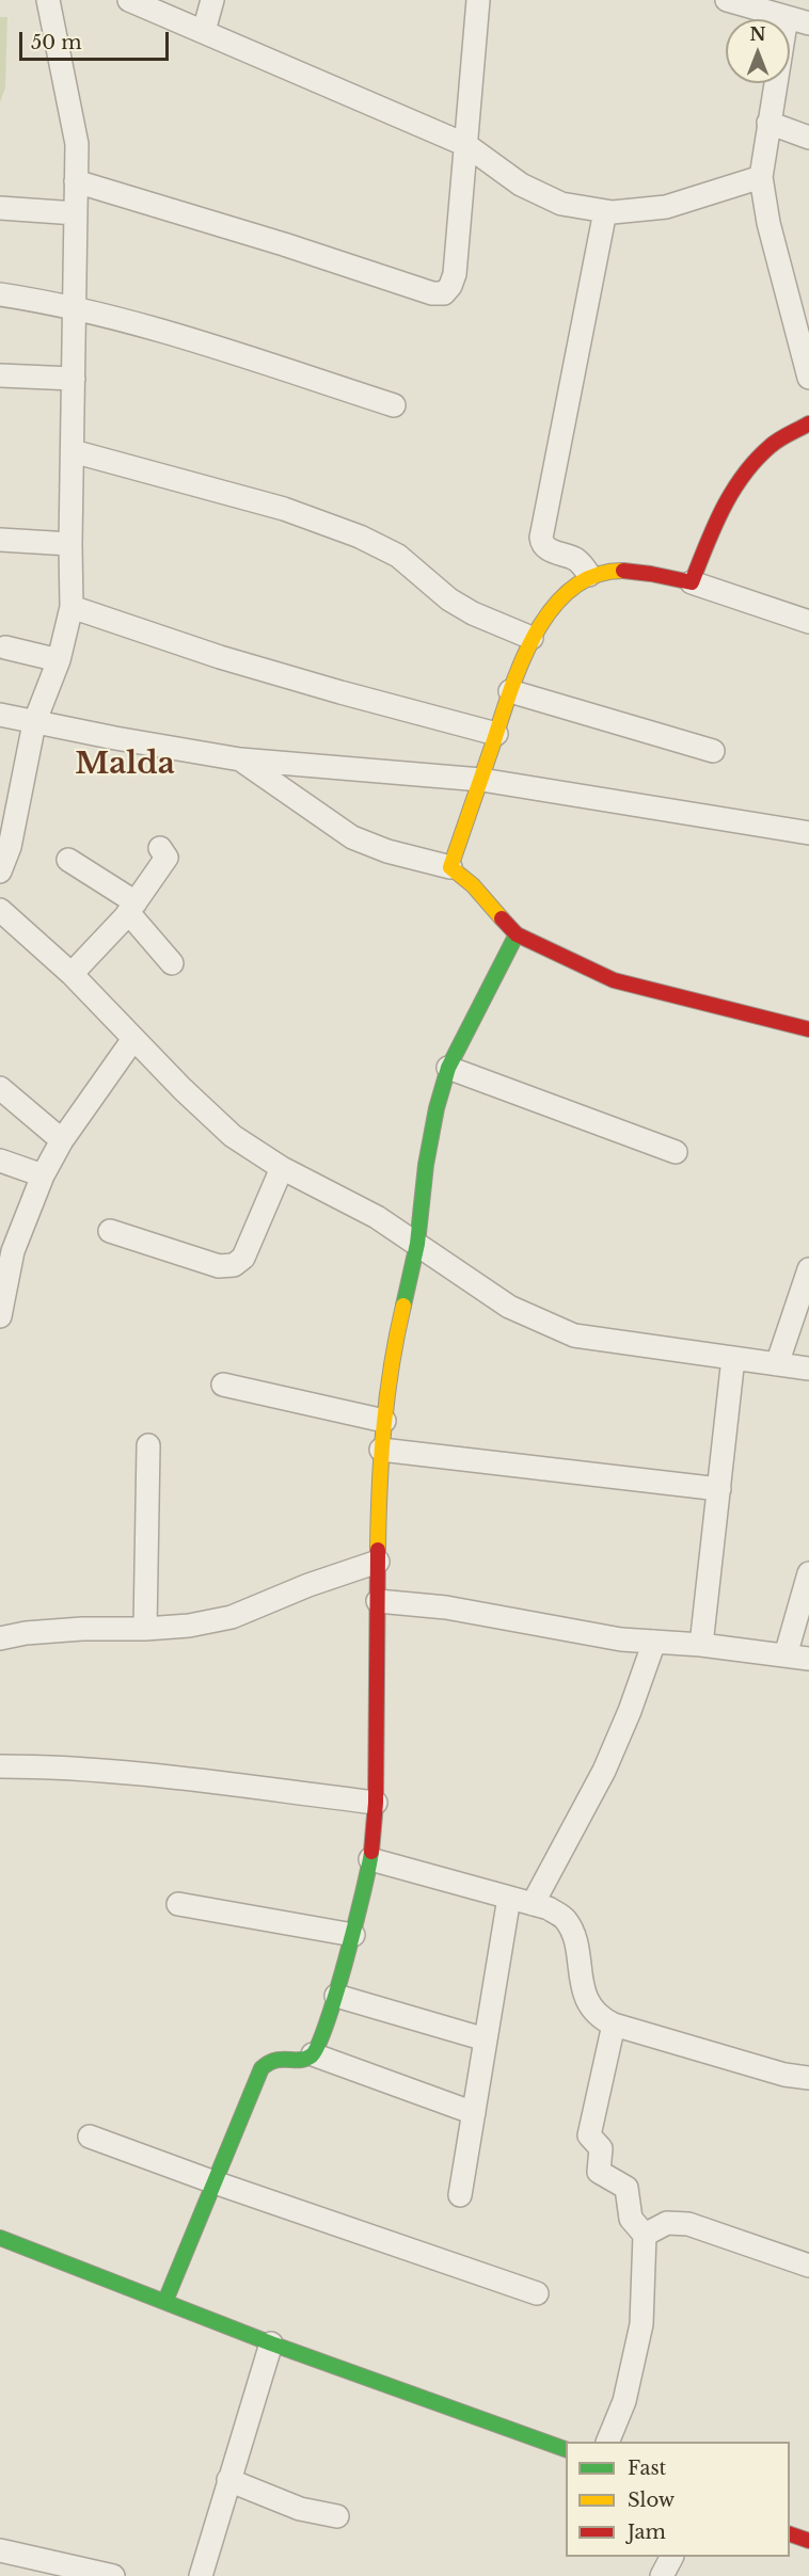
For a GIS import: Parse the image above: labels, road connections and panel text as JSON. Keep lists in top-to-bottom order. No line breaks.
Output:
{"districts":["Malda"],"legend":["Fast","Slow","Jam"],"scale_bar":"50 m","north":"top"}
